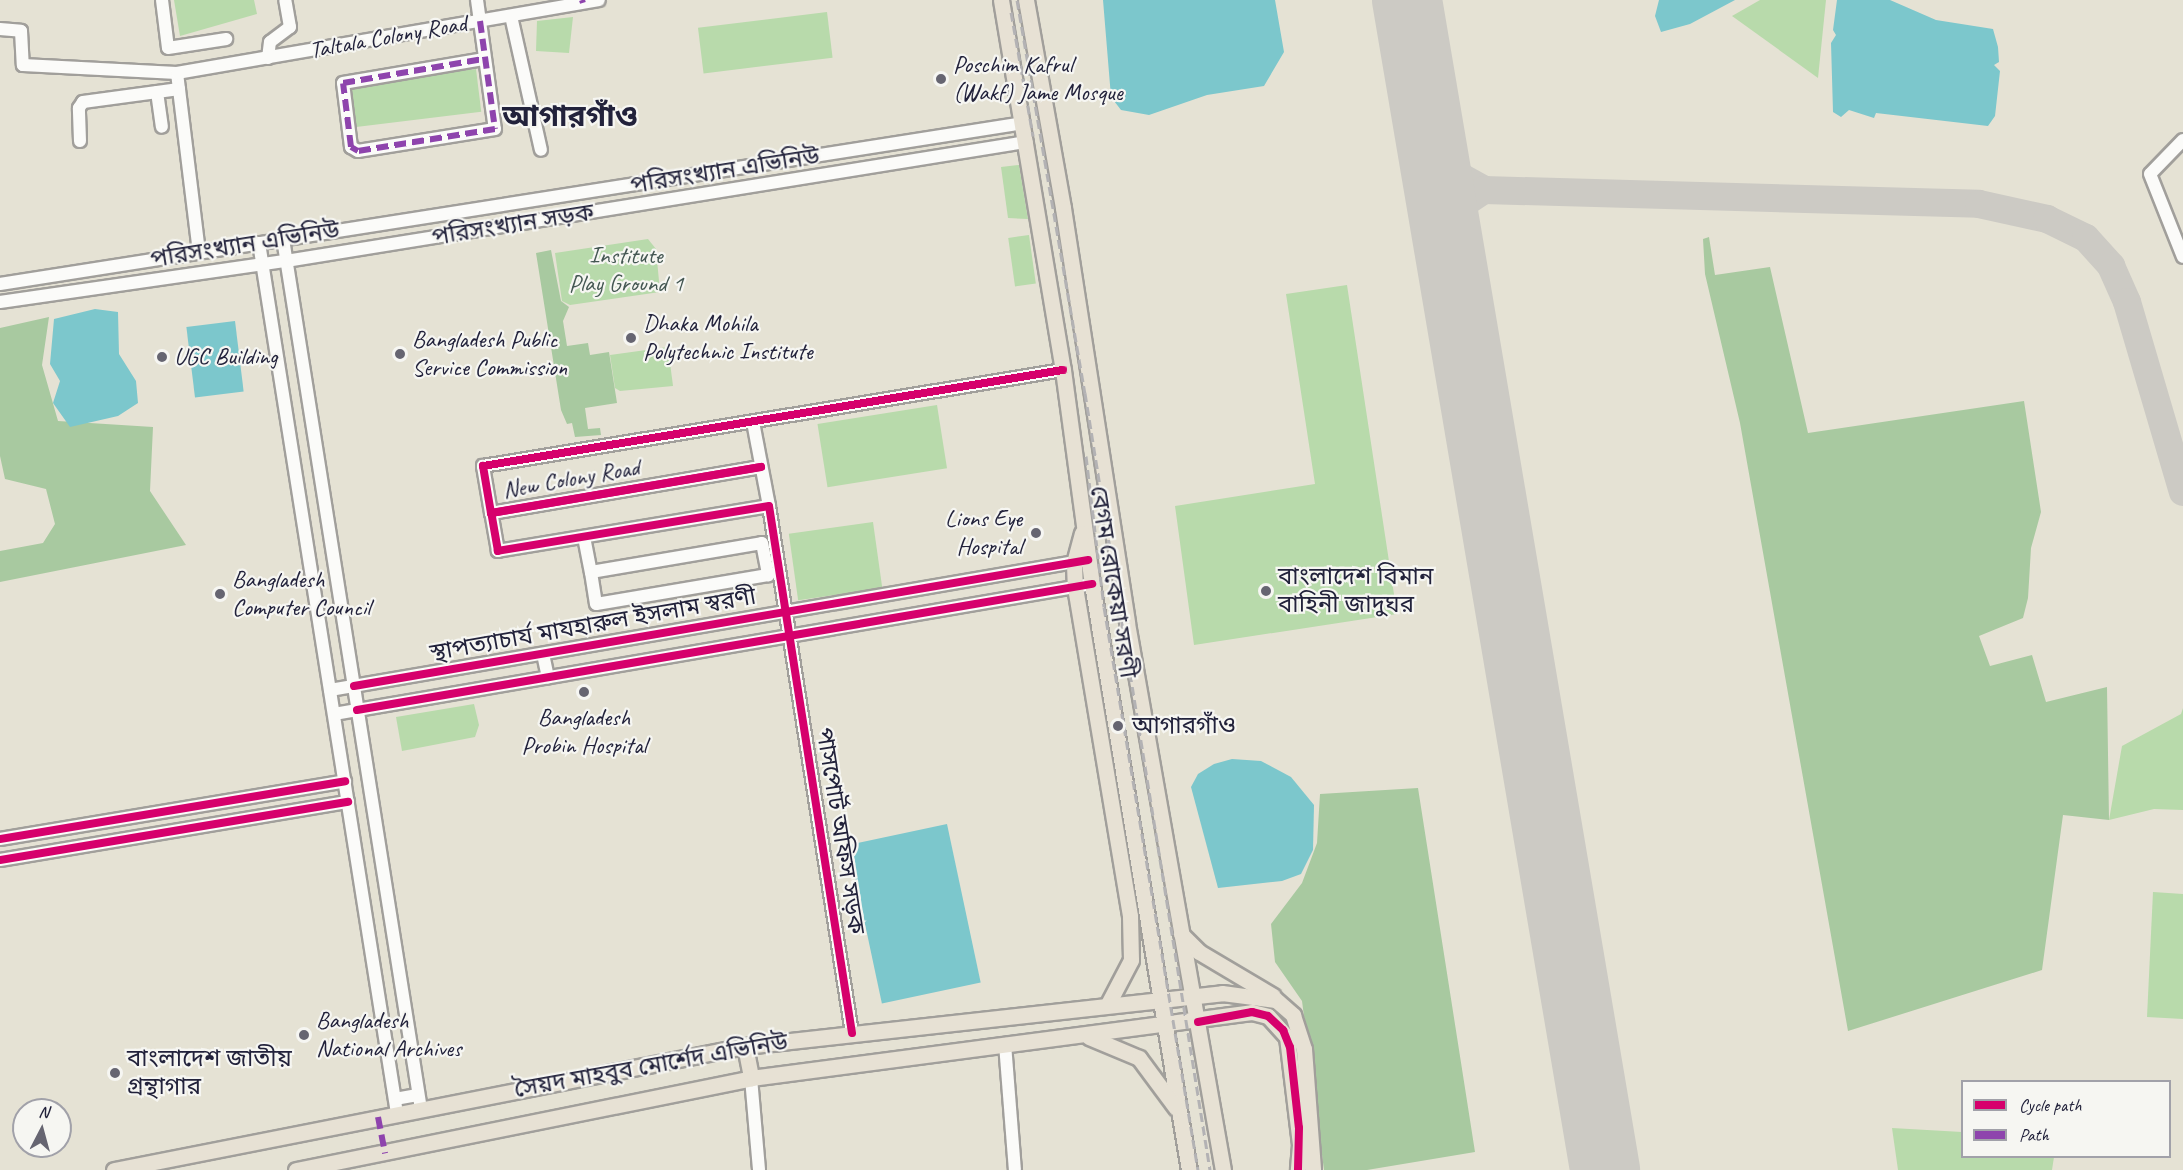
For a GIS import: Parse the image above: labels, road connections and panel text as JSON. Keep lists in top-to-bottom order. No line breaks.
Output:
{"streets":{"main road":["বেগম রোকেয়া সরণী","সৈয়দ মাহবুব মোর্শেদ এভিনিউ"],"street":["Taltala Colony Road","পরিসংখ্যান এভিনিউ","পরিসংখ্যান সড়ক","New Colony Road","স্থাপত্যাচার্য মাযহারুল ইসলাম স্বরণী","পাসপোর্ট অফিস সড়ক"]},"crossings":[["পরিসংখ্যান এভিনিউ","বেগম রোকেয়া সরণী"],["পরিসংখ্যান সড়ক","বেগম রোকেয়া সরণী"],["New Colony Road","বেগম রোকেয়া সরণী"],["বেগম রোকেয়া সরণী","স্থাপত্যাচার্য মাযহারুল ইসলাম স্বরণী"],["বেগম রোকেয়া সরণী","সৈয়দ মাহবুব মোর্শেদ এভিনিউ"],["স্থাপত্যাচার্য মাযহারুল ইসলাম স্বরণী","পাসপোর্ট অফিস সড়ক"],["পাসপোর্ট অফিস সড়ক","সৈয়দ মাহবুব মোর্শেদ এভিনিউ"]],"districts":["আগারগাঁও"],"parks":["Institute Play Ground 1"],"places":["Poschim Kafrul (Wakf) Jame Mosque","Dhaka Mohila Polytechnic Institute","Bangladesh Public Service Commission","UGC Building","Lions Eye Hospital","বাংলাদেশ বিমান বাহিনী জাদুঘর","Bangladesh Computer Council","Bangladesh Probin Hospital","আগারগাঁও","Bangladesh National Archives","বাংলাদেশ জাতীয় গ্রন্থাগার"],"legend":["Cycle path","Path"],"north":"top"}
